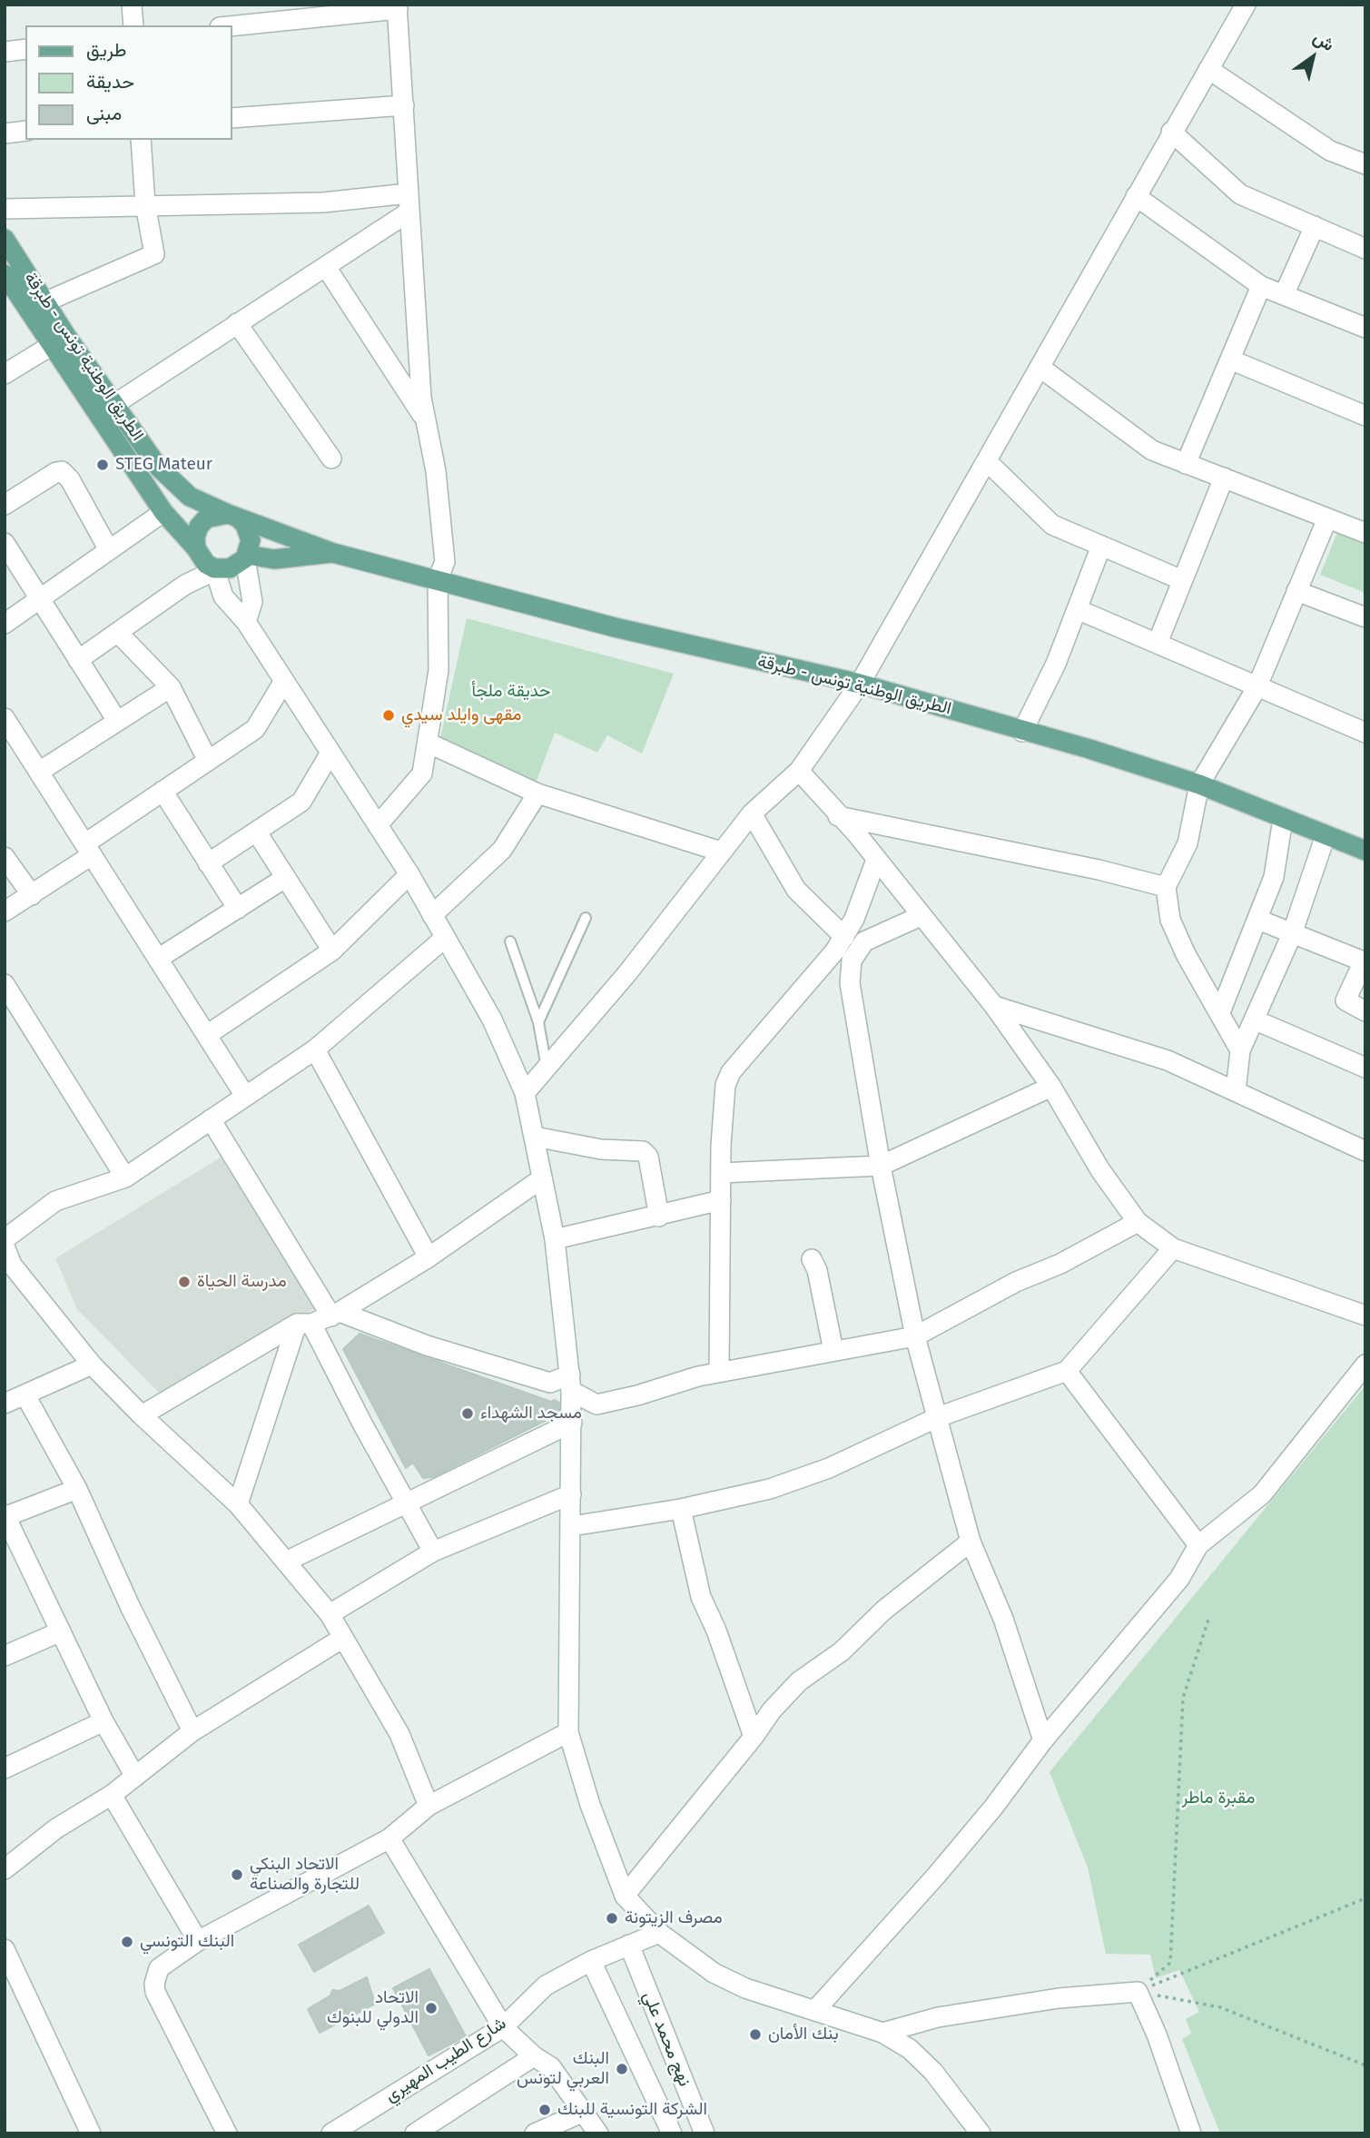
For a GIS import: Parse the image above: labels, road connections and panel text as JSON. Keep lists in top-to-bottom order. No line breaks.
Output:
{"streets":{"main road":["الطريق الوطنية تونس - طبرقة"],"street":["نهج محمد علي","شارع الطيب المهيري"]},"crossings":[["نهج محمد علي","شارع الطيب المهيري"]],"parks":["حديقة ملجأ","مقبرة ماطر"],"places":["STEG Mateur","مقهى وايلد سيدي","مدرسة الحياة","مسجد الشهداء","الاتحاد البنكي للتجارة والصناعة","مصرف الزيتونة","البنك التونسي","الاتحاد الدولي للبنوك","بنك الأمان","البنك العربي لتونس","الشركة التونسية للبنك"],"legend":["طريق","حديقة","مبنى"],"north":"top right"}
